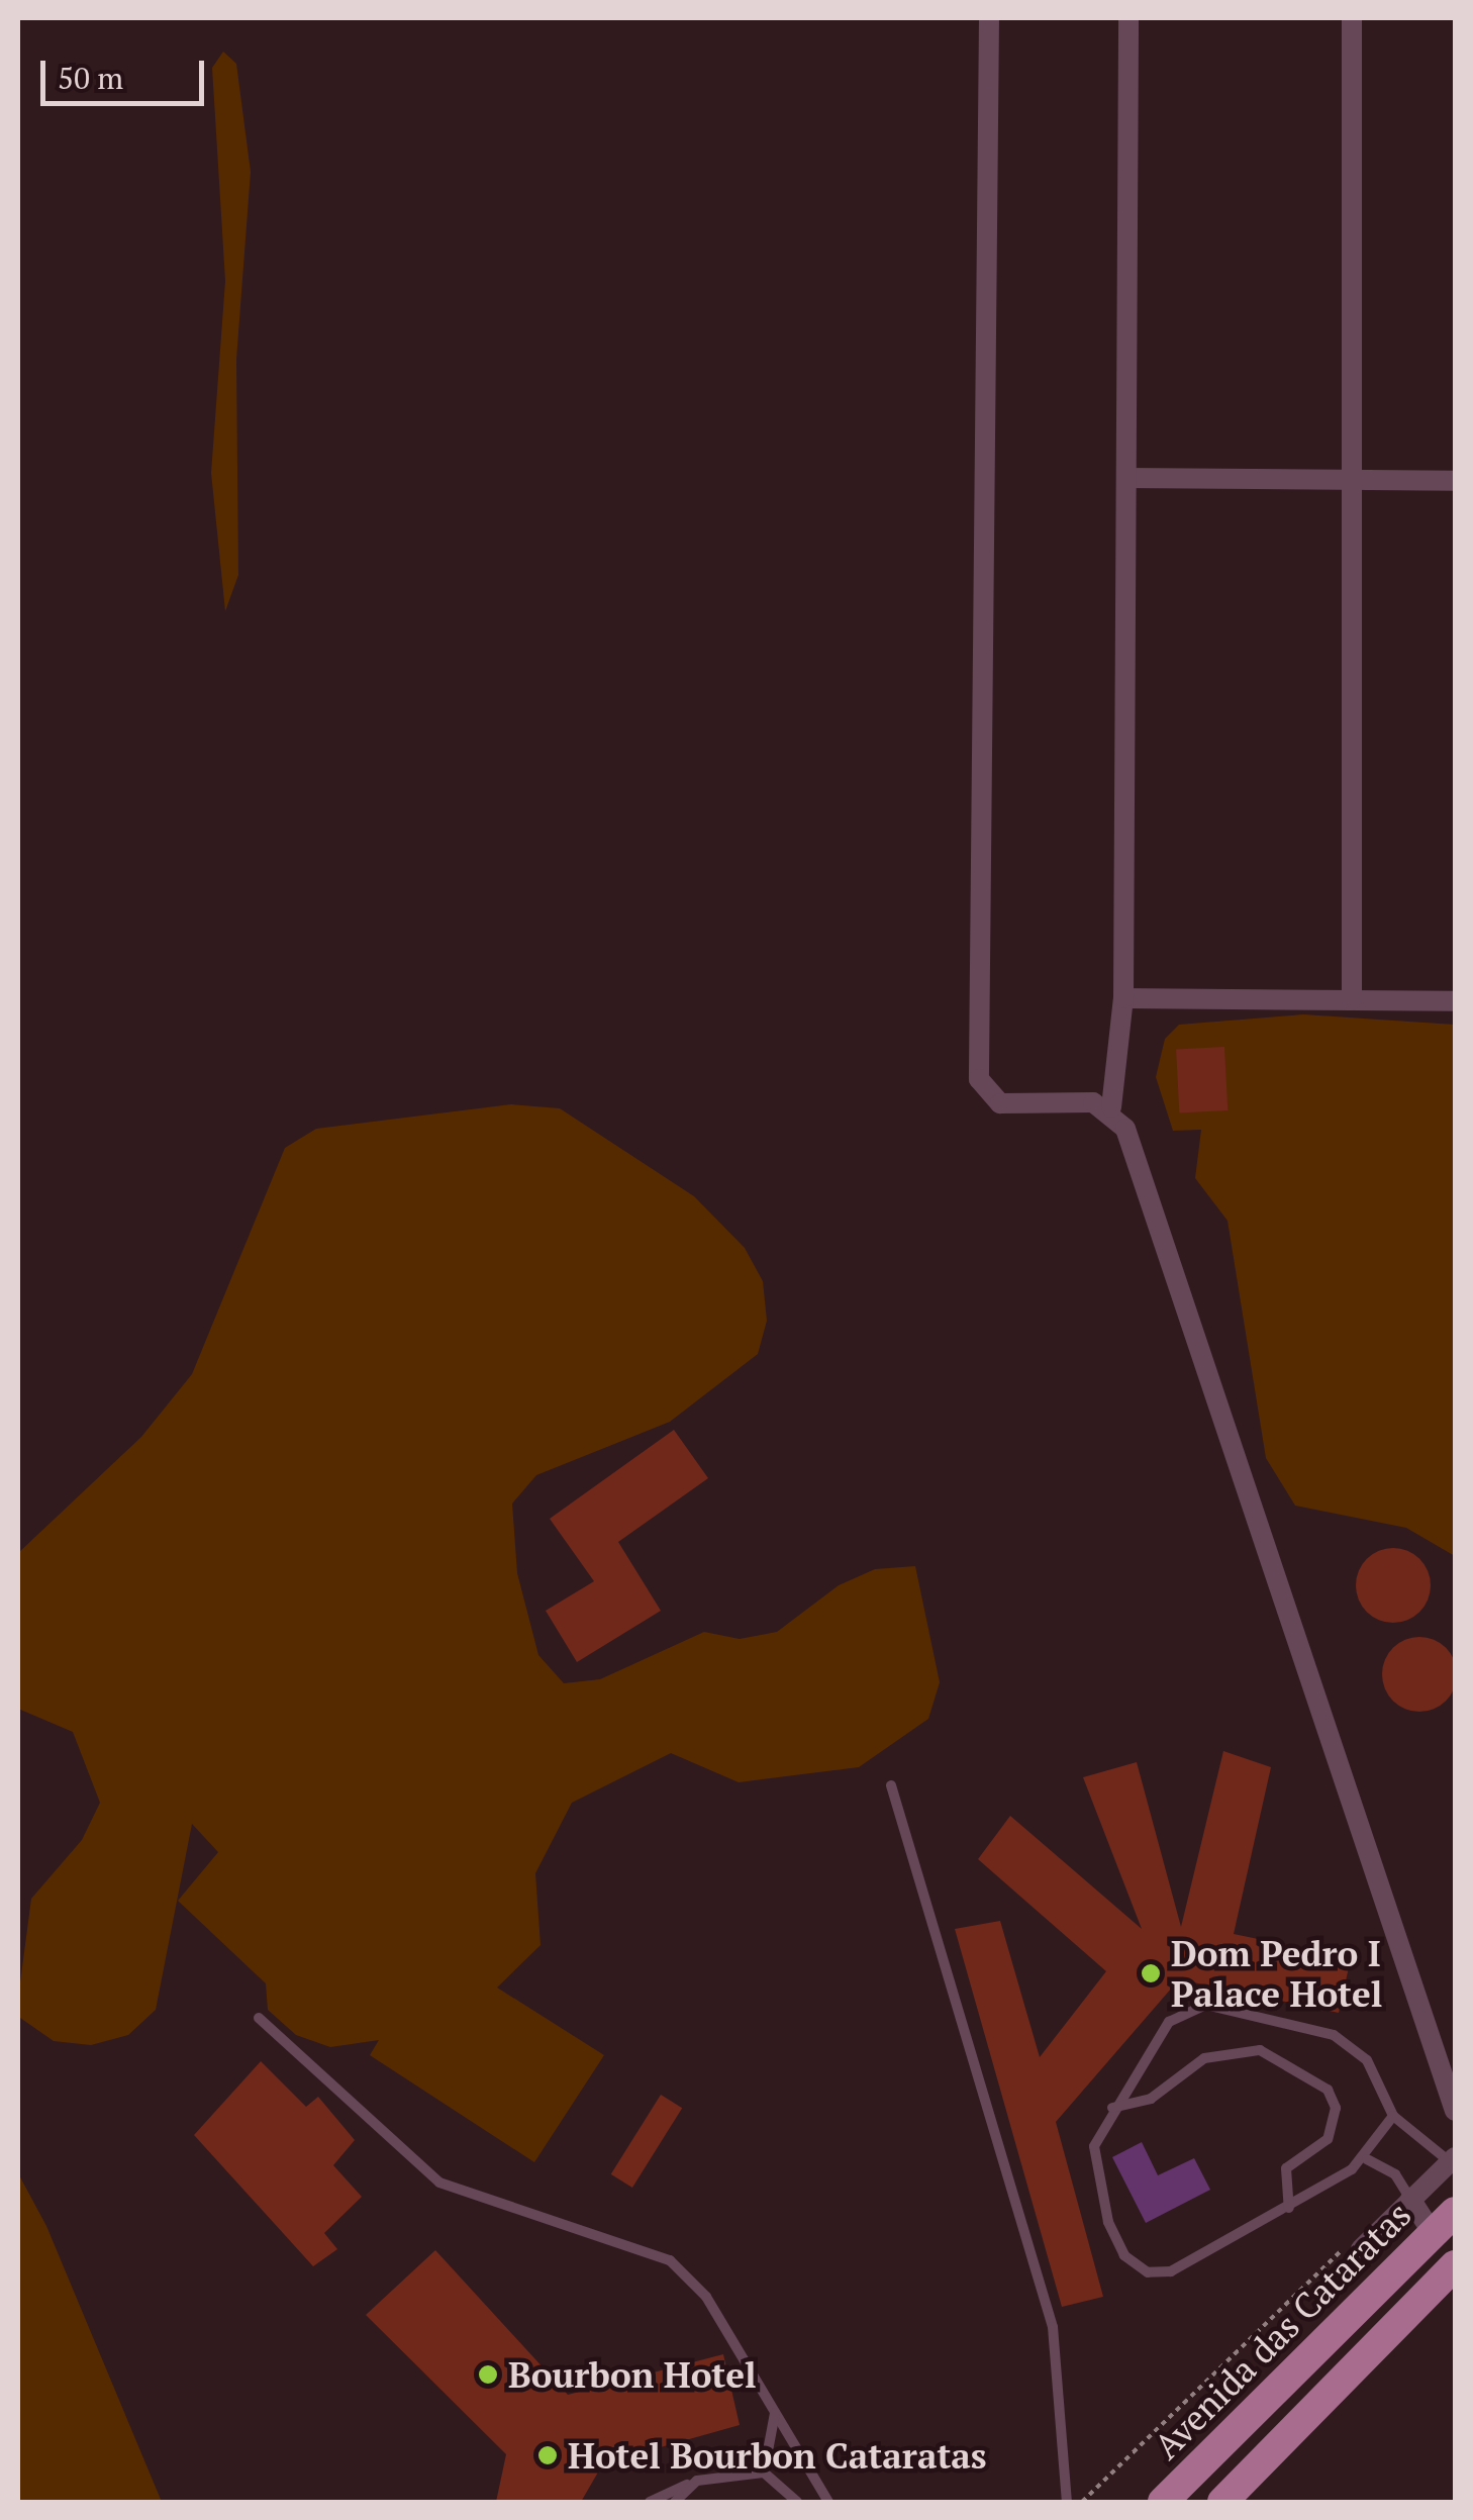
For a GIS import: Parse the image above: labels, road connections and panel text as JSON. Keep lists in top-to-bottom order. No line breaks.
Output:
{"streets":{"main road":["Avenida das Cataratas"]},"places":["Dom Pedro I Palace Hotel","Bourbon Hotel","Hotel Bourbon Cataratas"],"scale_bar":"50 m"}
